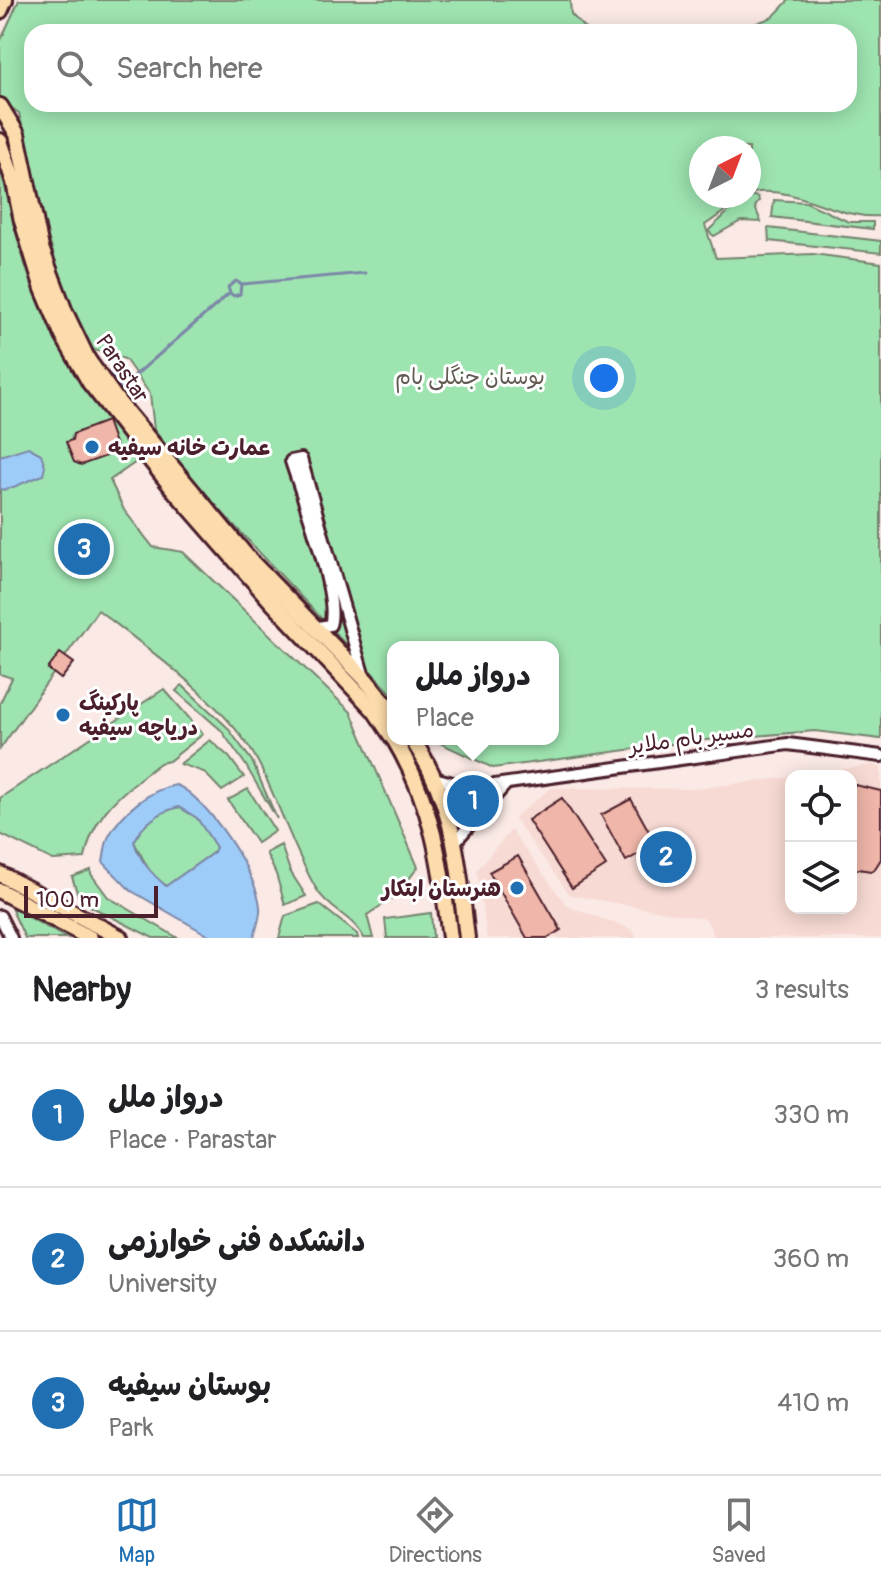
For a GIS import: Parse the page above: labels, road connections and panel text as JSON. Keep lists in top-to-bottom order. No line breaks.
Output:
{"streets":{"main road":["Parastar"],"street":["مسیر بام ملایر"]},"parks":["بوستان جنگلی بام"],"places":["عمارت خانه سیفیه","پارکینگ دریاچه سیفیه","هنرستان ابتکار"],"scale_bar":"100 m","north":"top right","page":{"search":"Search here","pins":["3","1","2"],"popup":["درواز ملل","Place"],"scale":"100 m","heading":["Nearby","3 results"],"list":[{"mark":"1","name":"درواز ملل","note":"Place · Parastar","value":"330 m"},{"mark":"2","name":"دانشکده فنی خوارزمی","note":"University","value":"360 m"},{"mark":"3","name":"بوستان سیفیه","note":"Park","value":"410 m"}],"nav":["Map","Directions","Saved"]}}
